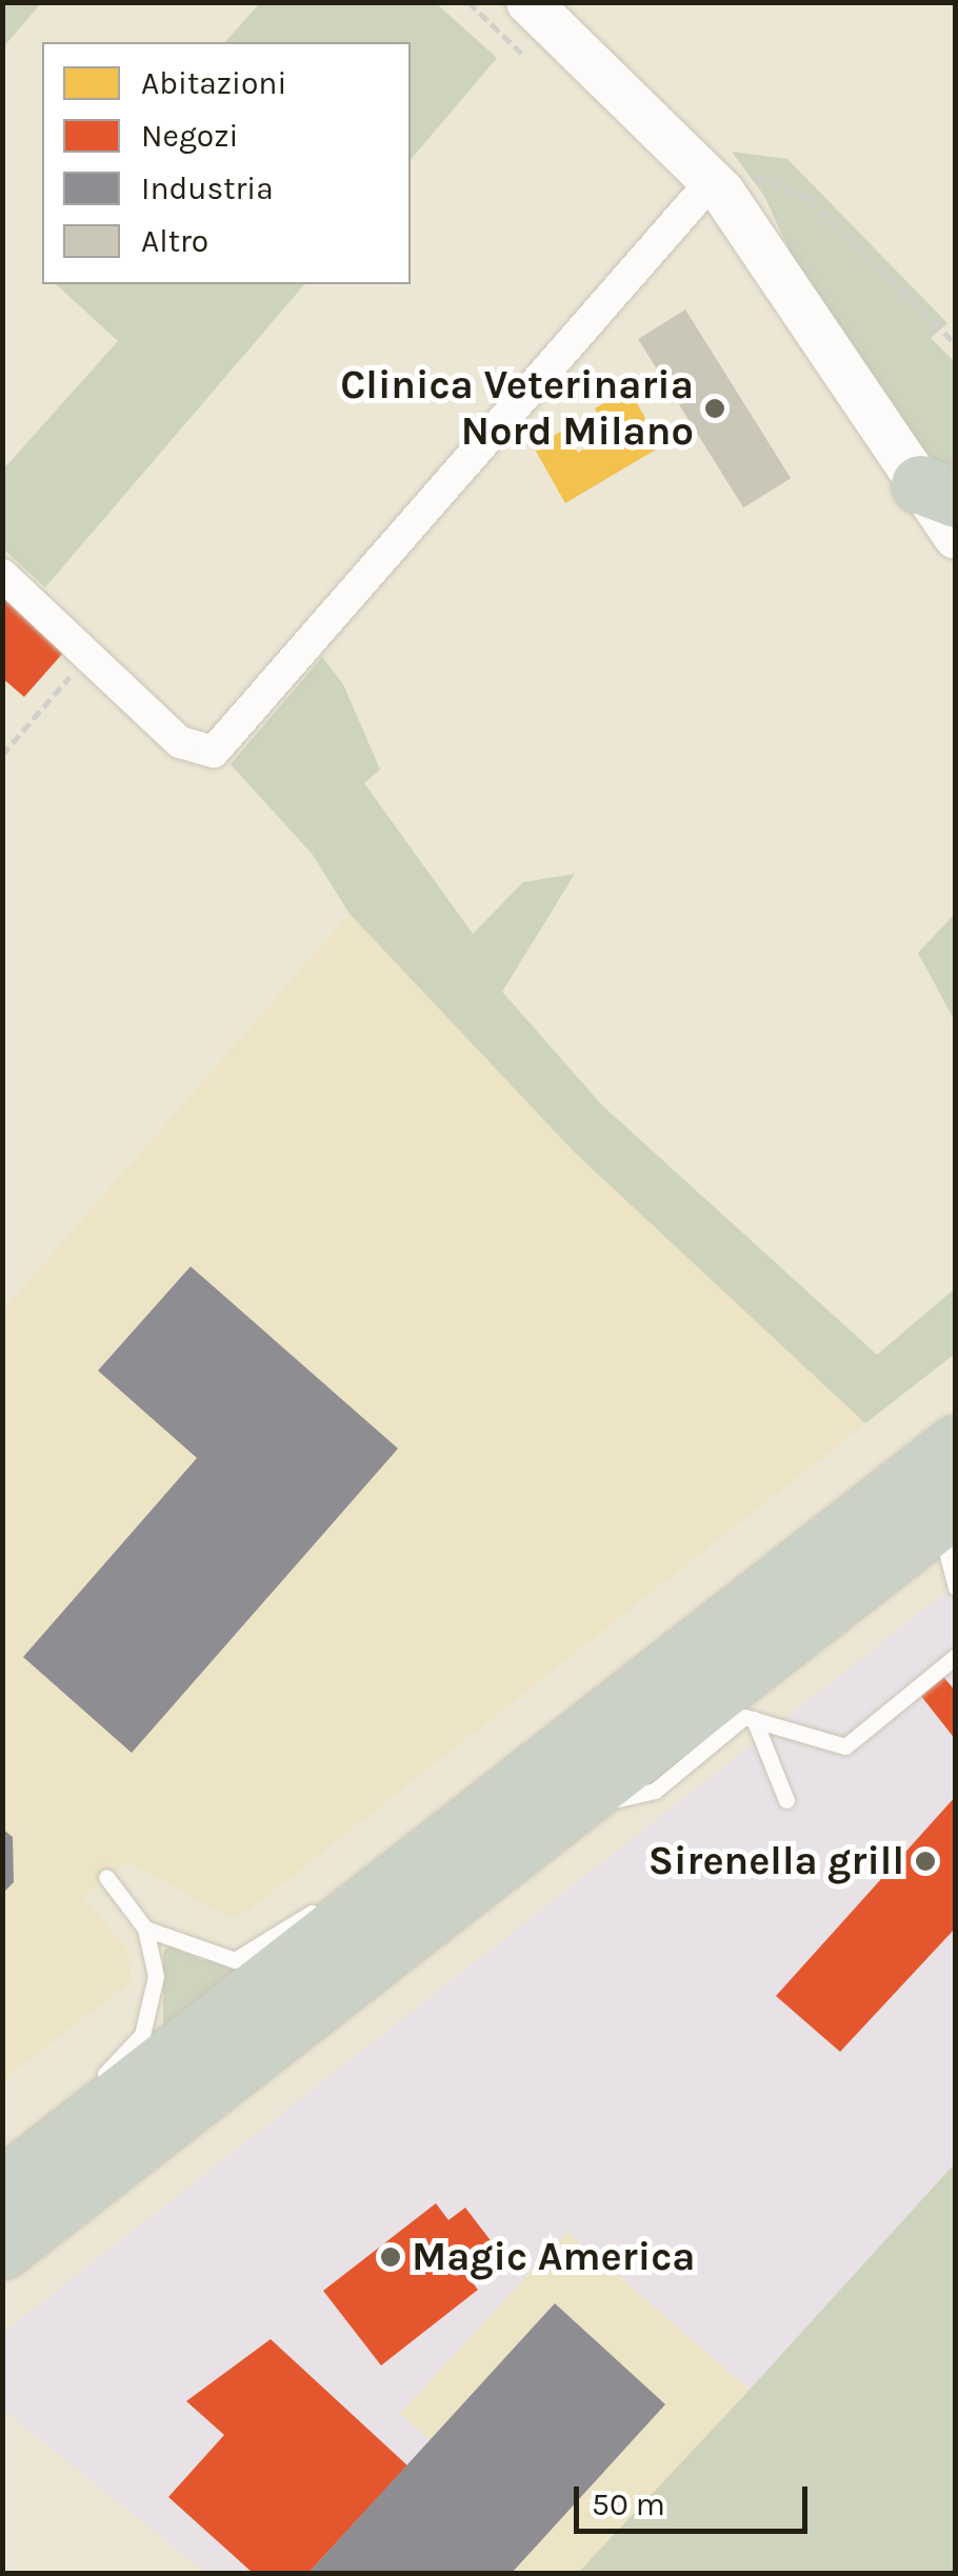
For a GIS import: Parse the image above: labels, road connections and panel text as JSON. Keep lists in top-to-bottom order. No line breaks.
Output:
{"places":["Clinica Veterinaria Nord Milano","Sirenella grill","Magic America"],"legend":["Abitazioni","Negozi","Industria","Altro"],"scale_bar":"50 m"}
